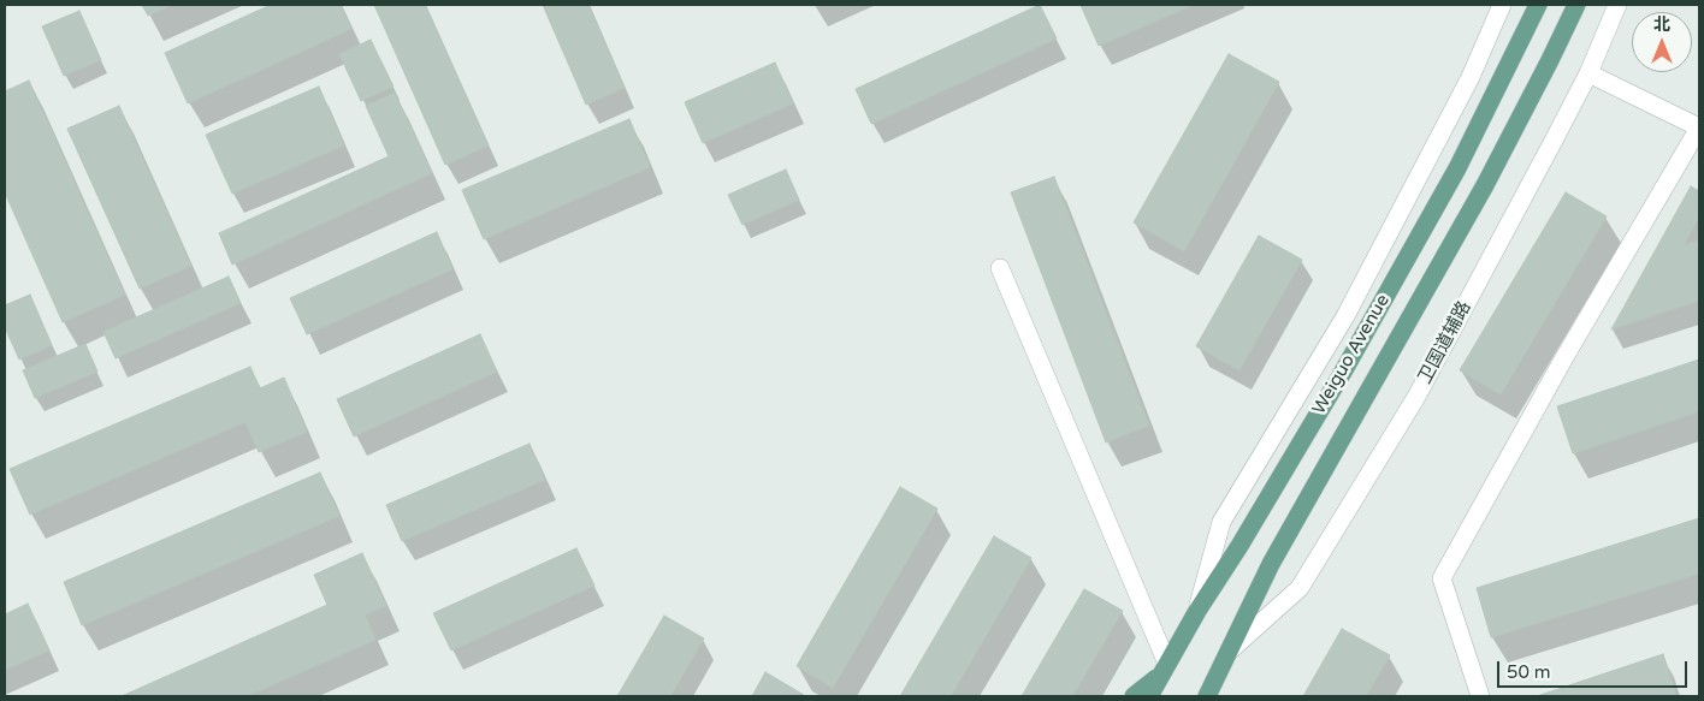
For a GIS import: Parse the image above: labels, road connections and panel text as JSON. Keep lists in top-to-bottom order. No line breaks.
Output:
{"streets":{"main road":["Weiguo Avenue"],"street":["卫国道辅路"]},"crossings":[["卫国道辅路","Weiguo Avenue"]],"scale_bar":"50 m","north":"top"}
